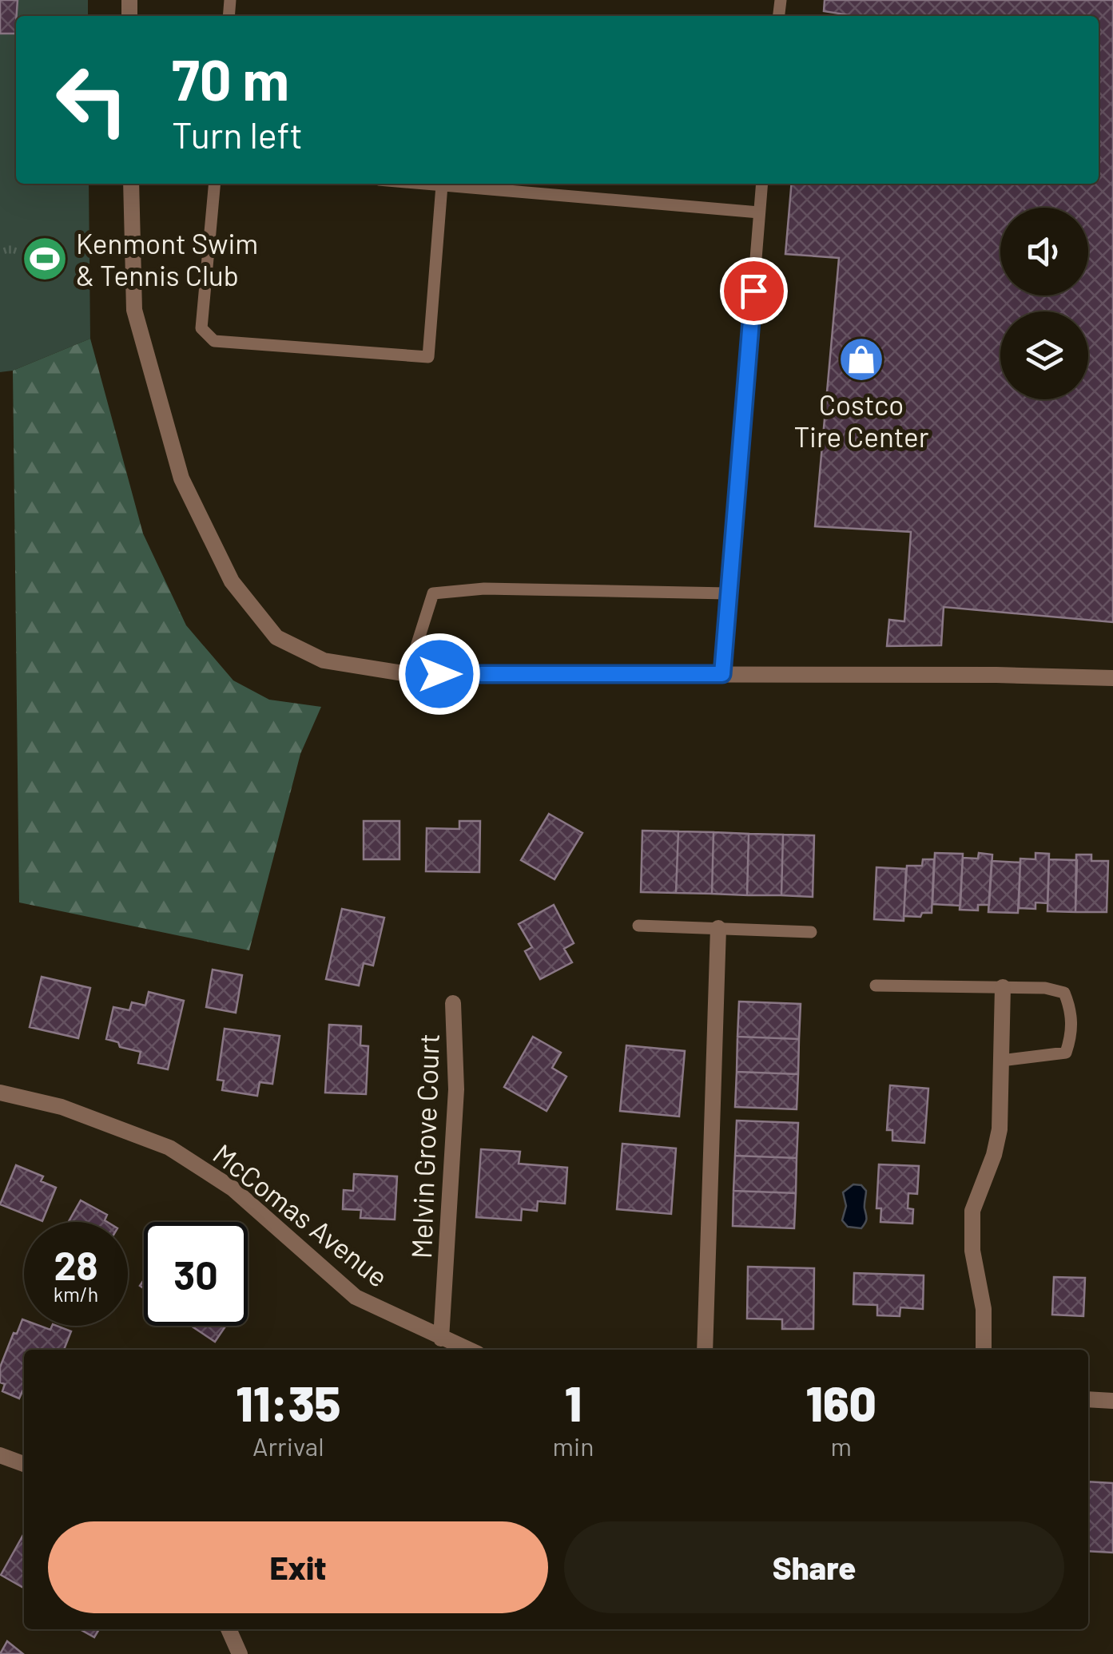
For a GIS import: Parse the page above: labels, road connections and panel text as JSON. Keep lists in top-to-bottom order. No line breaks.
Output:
{"streets":{"street":["Melvin Grove Court","McComas Avenue"]},"crossings":[["Melvin Grove Court","McComas Avenue"]],"places":{"sports":["Kenmont Swim & Tennis Club"],"shop":["Costco Tire Center"]},"page":{"turn":["70 m","Turn left"],"speed":"28 km/h","limit":"30","eta":["11:35","Arrival","1","min","160","m"],"buttons":["Exit","Share"]}}
